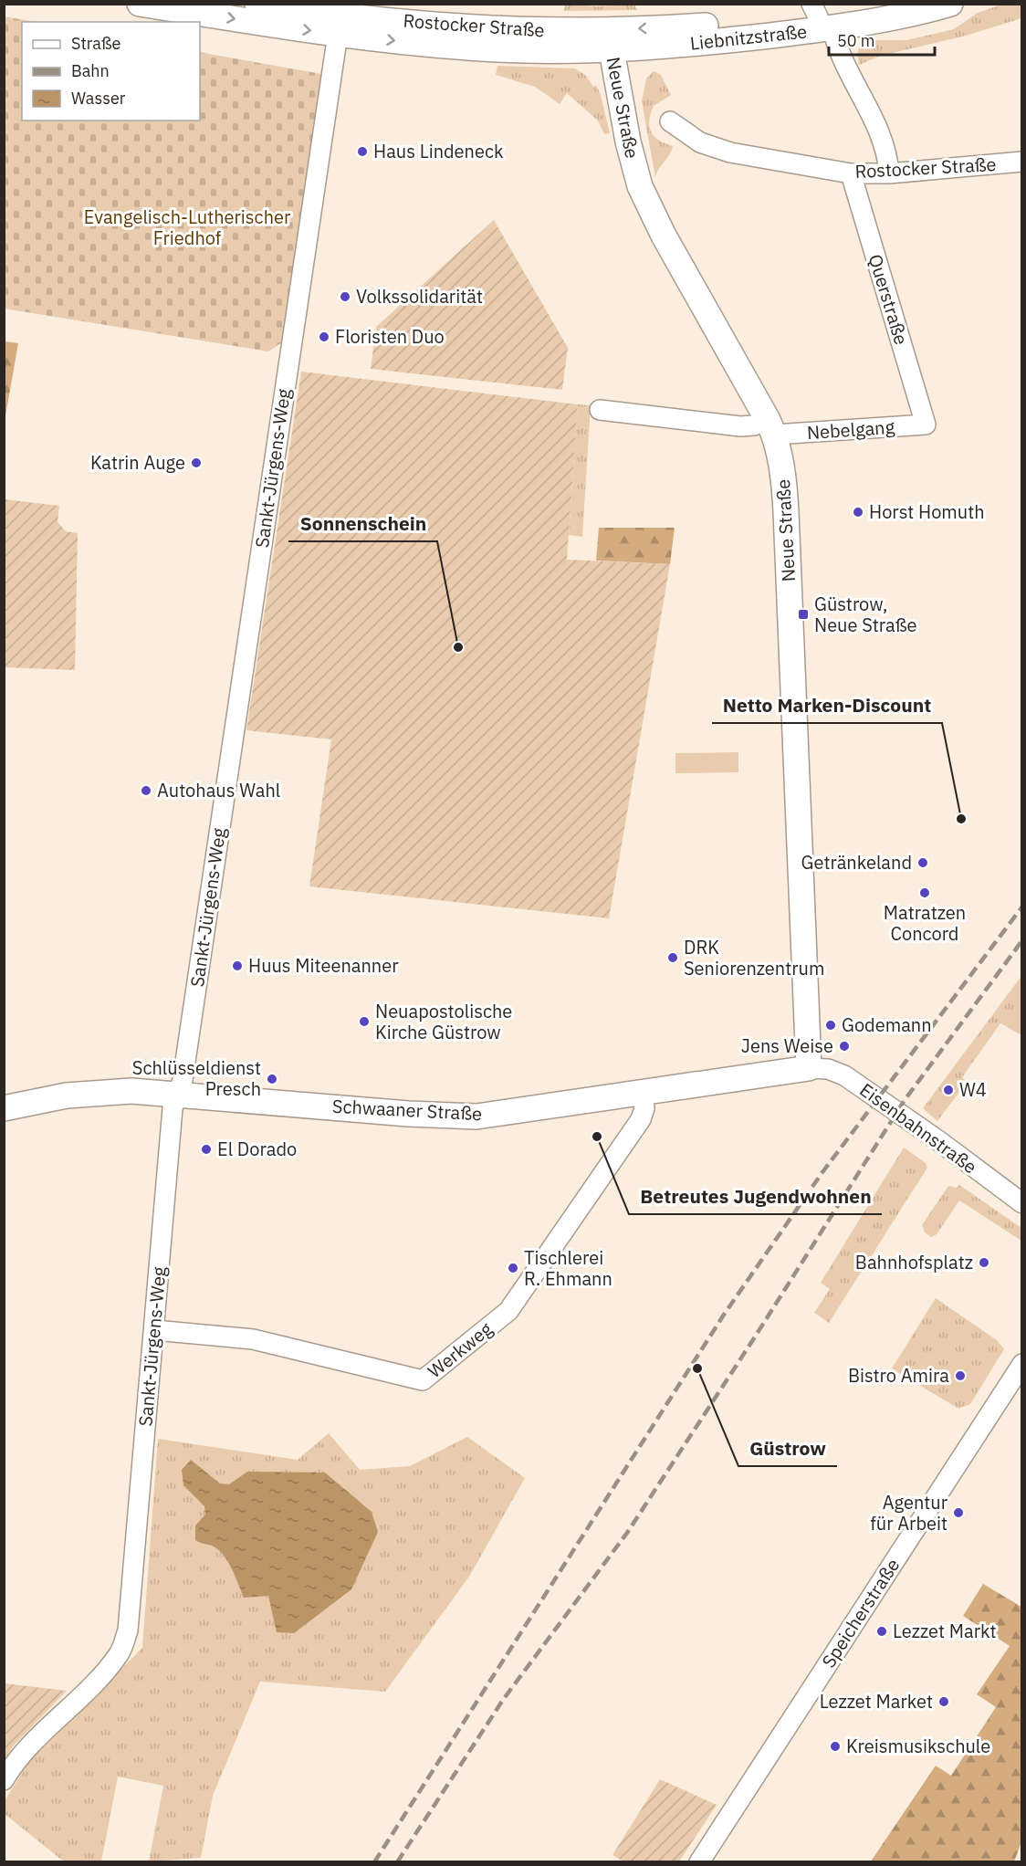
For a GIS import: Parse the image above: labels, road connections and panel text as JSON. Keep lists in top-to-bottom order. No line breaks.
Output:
{"streets":{"main road":["Rostocker Straße","Liebnitzstraße","Neue Straße","Schwaaner Straße"],"street":["Querstraße","Nebelgang","Sankt-Jürgens-Weg","Eisenbahnstraße","Werkweg","Speicherstraße"]},"crossings":[["Rostocker Straße","Liebnitzstraße"],["Rostocker Straße","Neue Straße"],["Rostocker Straße","Querstraße"],["Rostocker Straße","Sankt-Jürgens-Weg"],["Liebnitzstraße","Neue Straße"],["Neue Straße","Nebelgang"],["Neue Straße","Schwaaner Straße"],["Neue Straße","Eisenbahnstraße"],["Querstraße","Nebelgang"],["Sankt-Jürgens-Weg","Schwaaner Straße"],["Sankt-Jürgens-Weg","Werkweg"],["Schwaaner Straße","Eisenbahnstraße"],["Schwaaner Straße","Werkweg"]],"parks":["Evangelisch-Lutherischer Friedhof"],"places":{"other":["Haus Lindeneck","Volkssolidarität","Floristen Duo","Katrin Auge","Horst Homuth","Sonnenschein","Autohaus Wahl","Netto Marken-Discount","Getränkeland","Matratzen Concord","DRK Seniorenzentrum","Huus Miteenanner","Neuapostolische Kirche Güstrow","Godemann","Jens Weise","Schlüsseldienst Presch","W4","Betreutes Jugendwohnen","El Dorado","Bahnhofsplatz","Tischlerei R. Ehmann","Güstrow","Bistro Amira","Agentur für Arbeit","Lezzet Markt","Lezzet Market","Kreismusikschule"],"transit":["Güstrow, Neue Straße"]},"legend":["Straße","Bahn","Wasser"],"scale_bar":"50 m"}
